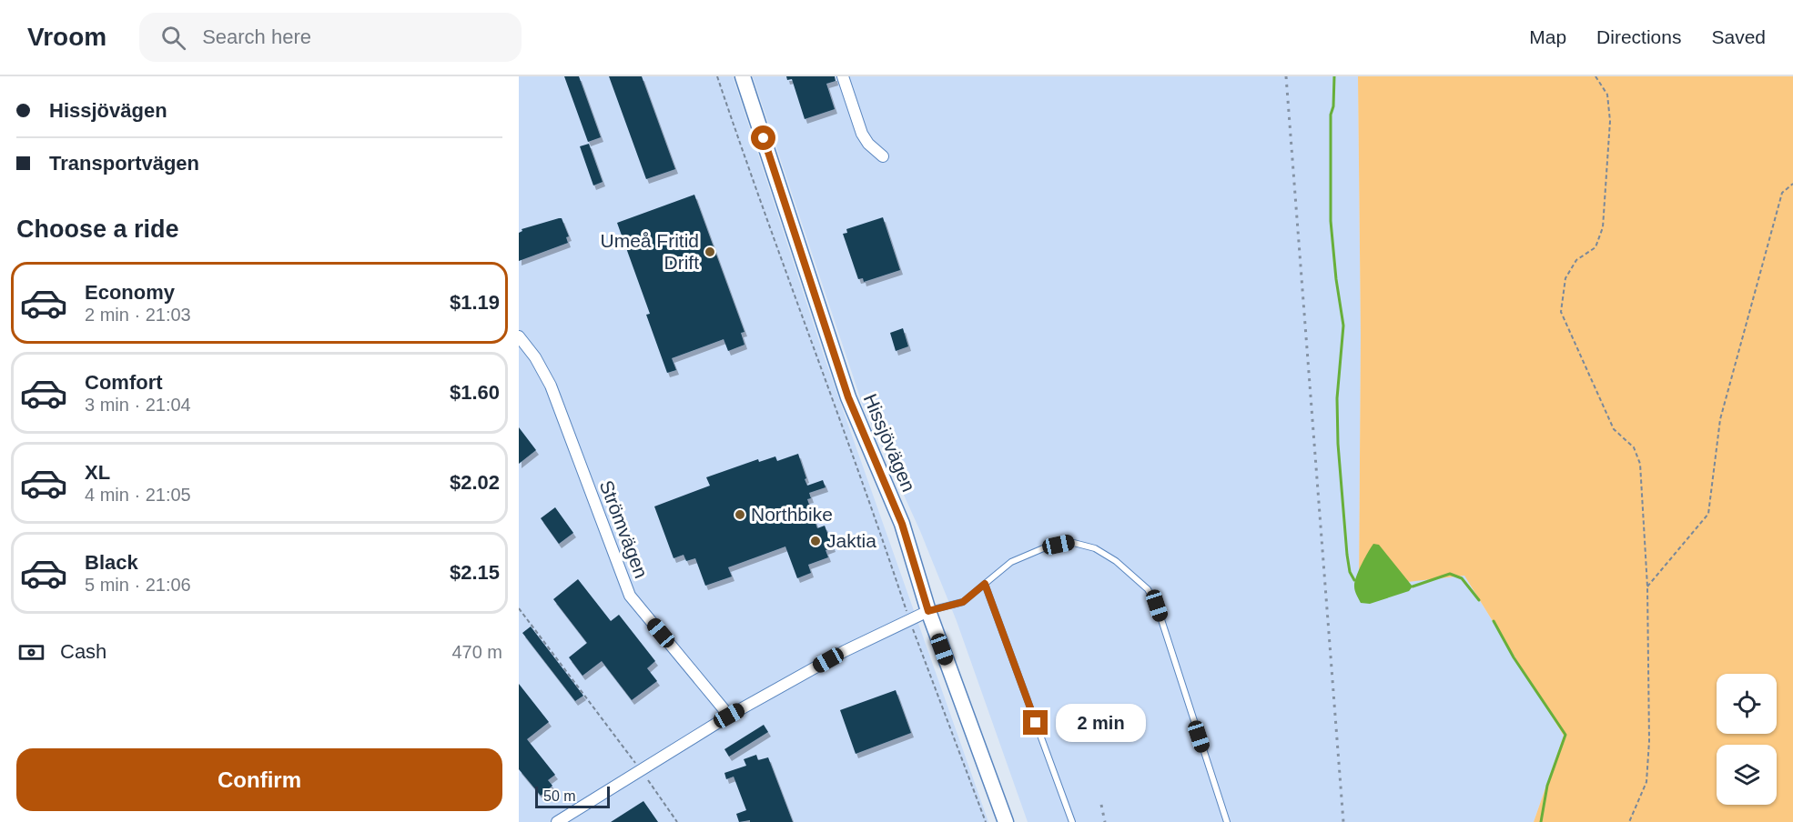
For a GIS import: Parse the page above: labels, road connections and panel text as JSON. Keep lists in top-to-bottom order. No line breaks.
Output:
{"streets":{"main road":["Hissjövägen"],"street":["Strömvägen"]},"places":["Umeå Fritid Drift","Northbike","Jaktia"],"scale_bar":"50 m","page":{"header":"Vroom","search":"Search here","nav":["Map","Directions","Saved"],"banner":["Hissjövägen","Transportvägen"],"heading":"Choose a ride","list":[{"name":"Economy","note":"2 min · 21:03","value":"$1.19"},{"name":"Comfort","note":"3 min · 21:04","value":"$1.60"},{"name":"XL","note":"4 min · 21:05","value":"$2.02"},{"name":"Black","note":"5 min · 21:06","value":"$2.15"}],"pay":["Cash","470 m"],"bubble":"2 min","buttons":"Confirm","scale":"50 m"}}
